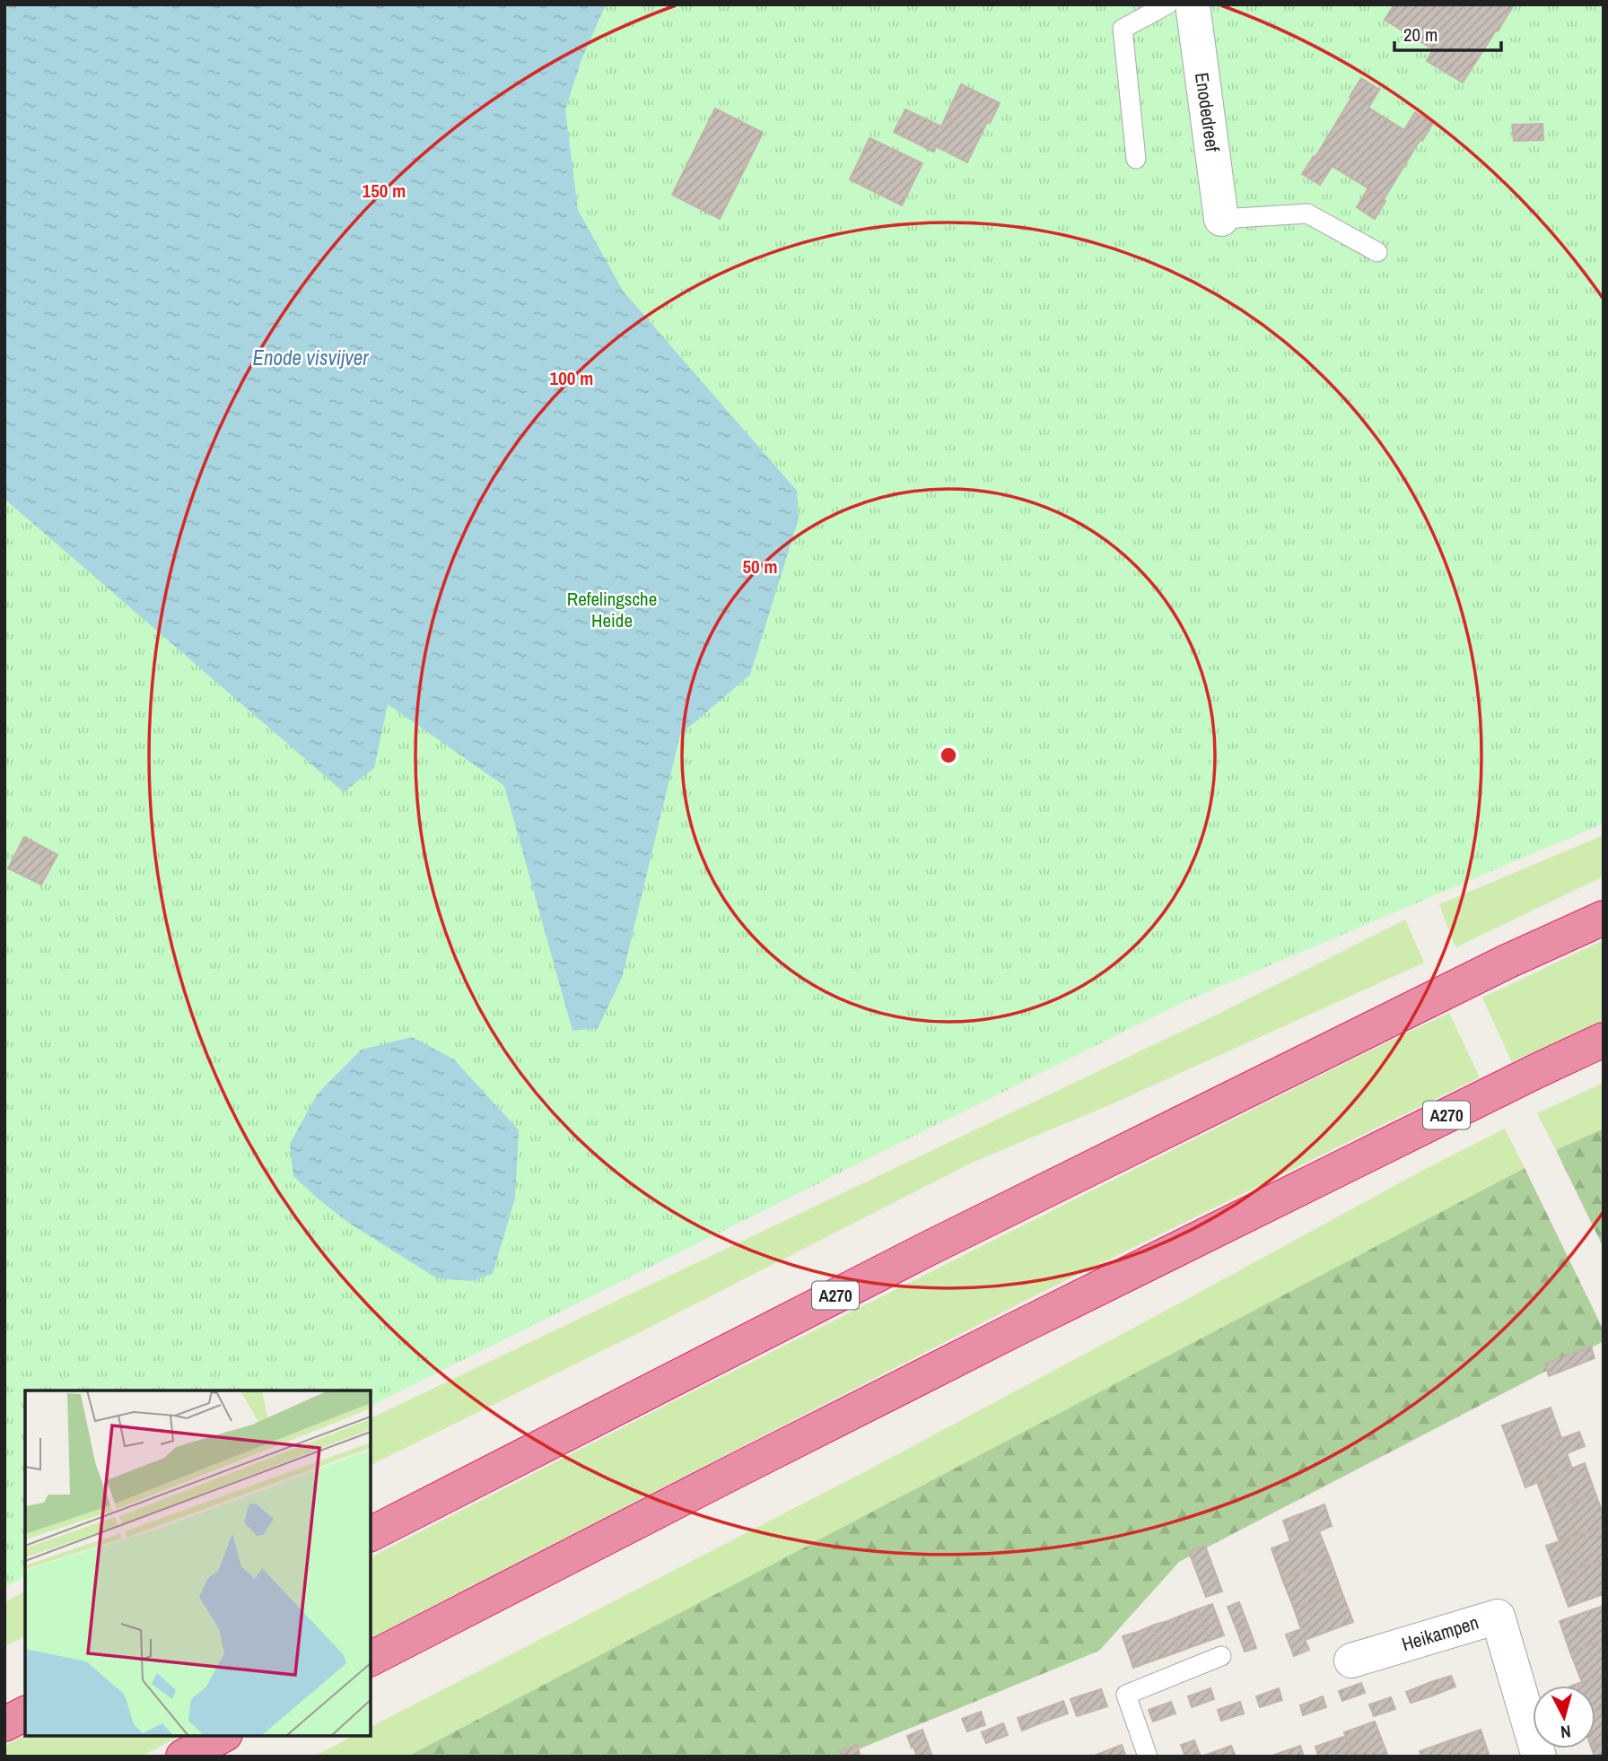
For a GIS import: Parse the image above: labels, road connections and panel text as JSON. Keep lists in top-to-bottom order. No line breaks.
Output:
{"streets":{"highway":["A270"],"street":["Enodedreef","Heikampen"]},"water":["Enode visvijver"],"parks":["Refelingsche Heide"],"scale_bar":"20 m","north":"bottom","rings":["150 m","100 m","50 m"]}
